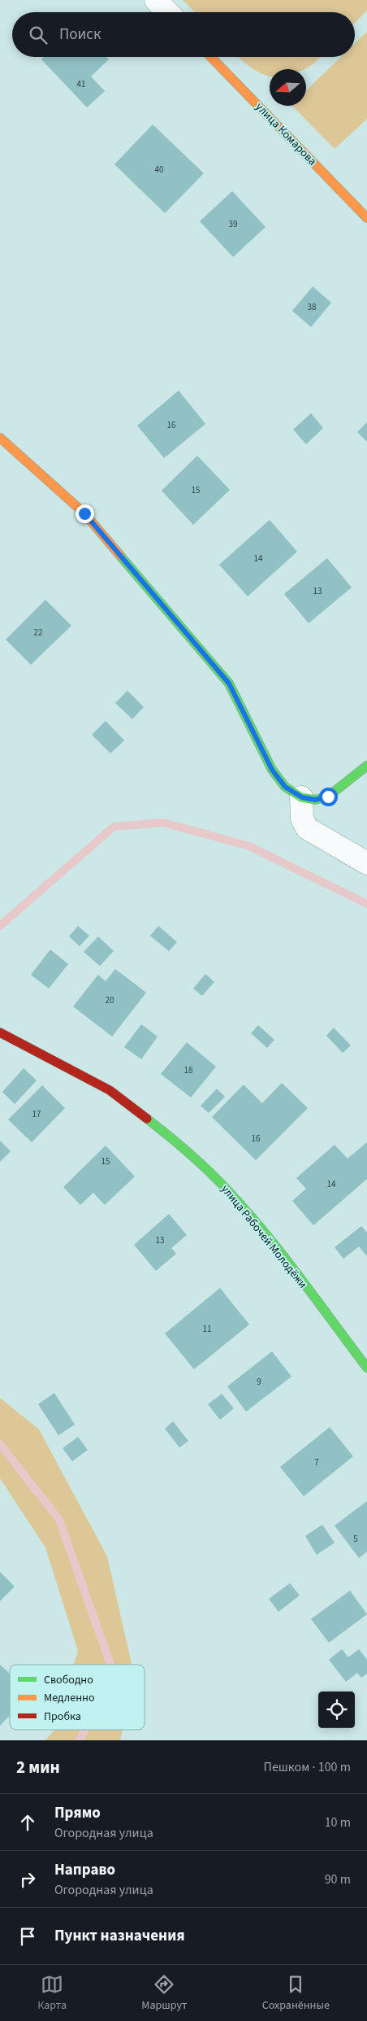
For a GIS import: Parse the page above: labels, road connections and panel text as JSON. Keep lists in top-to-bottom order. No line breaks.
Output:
{"streets":{"street":["улица Комарова","улица Рабочей Молодёжи"]},"house_numbers":["41","40","39","38","16","15","14","13","22","20","18","17","16","15","14","13","11","9","7","5"],"legend":["Свободно","Медленно","Пробка"],"north":"left","page":{"search":"Поиск","heading":["2 мин","Пешком · 100 m"],"list":[["Прямо","Огородная улица","10 m"],["Направо","Огородная улица","90 m"],"Пункт назначения"],"nav":["Карта","Маршрут","Сохранённые"]}}
